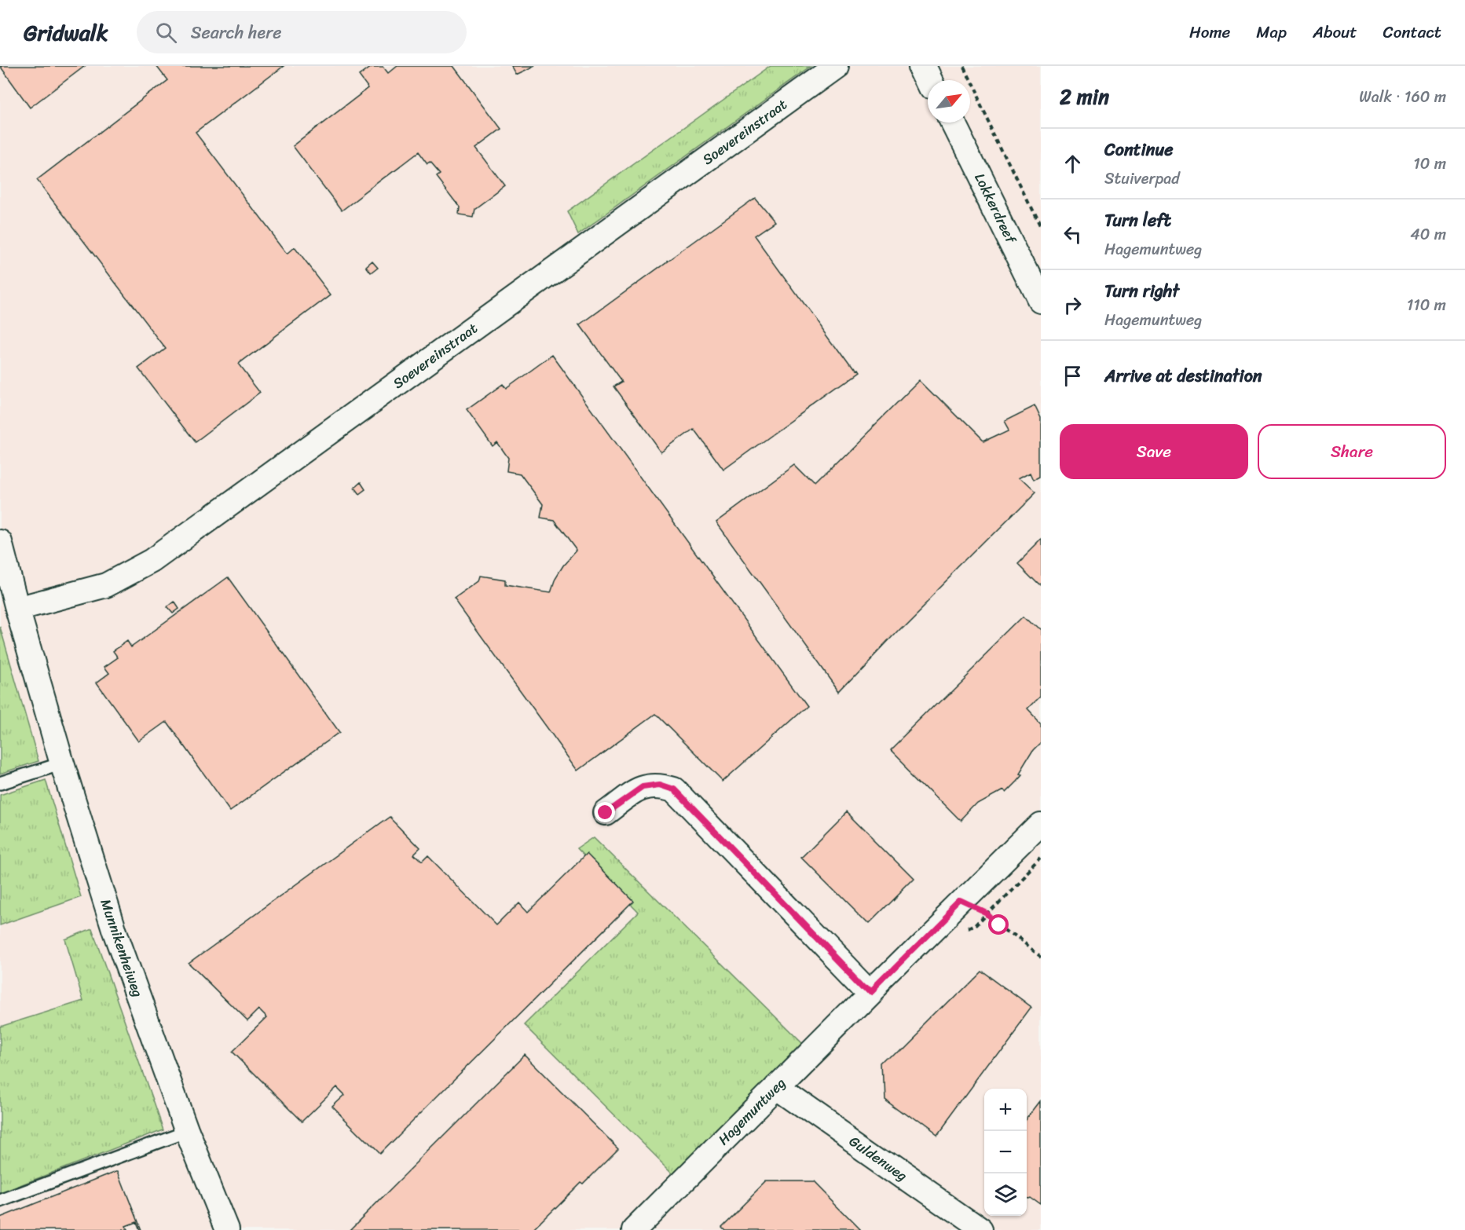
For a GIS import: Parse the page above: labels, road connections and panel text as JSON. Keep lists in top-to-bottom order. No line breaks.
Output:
{"streets":{"street":["Soevereinstraat","Lokkerdreef","Munnikenheiweg","Hagemuntweg","Guldenweg"]},"crossings":[["Soevereinstraat","Munnikenheiweg"],["Hagemuntweg","Guldenweg"]],"north":"top right","page":{"header":"Gridwalk","search":"Search here","nav":["Home","Map","About","Contact"],"heading":["2 min","Walk · 160 m"],"list":[["Continue","Stuiverpad","10 m"],["Turn left","Hagemuntweg","40 m"],["Turn right","Hagemuntweg","110 m"],"Arrive at destination"],"buttons":["Save","Share"],"map_buttons":["+","−"]}}
